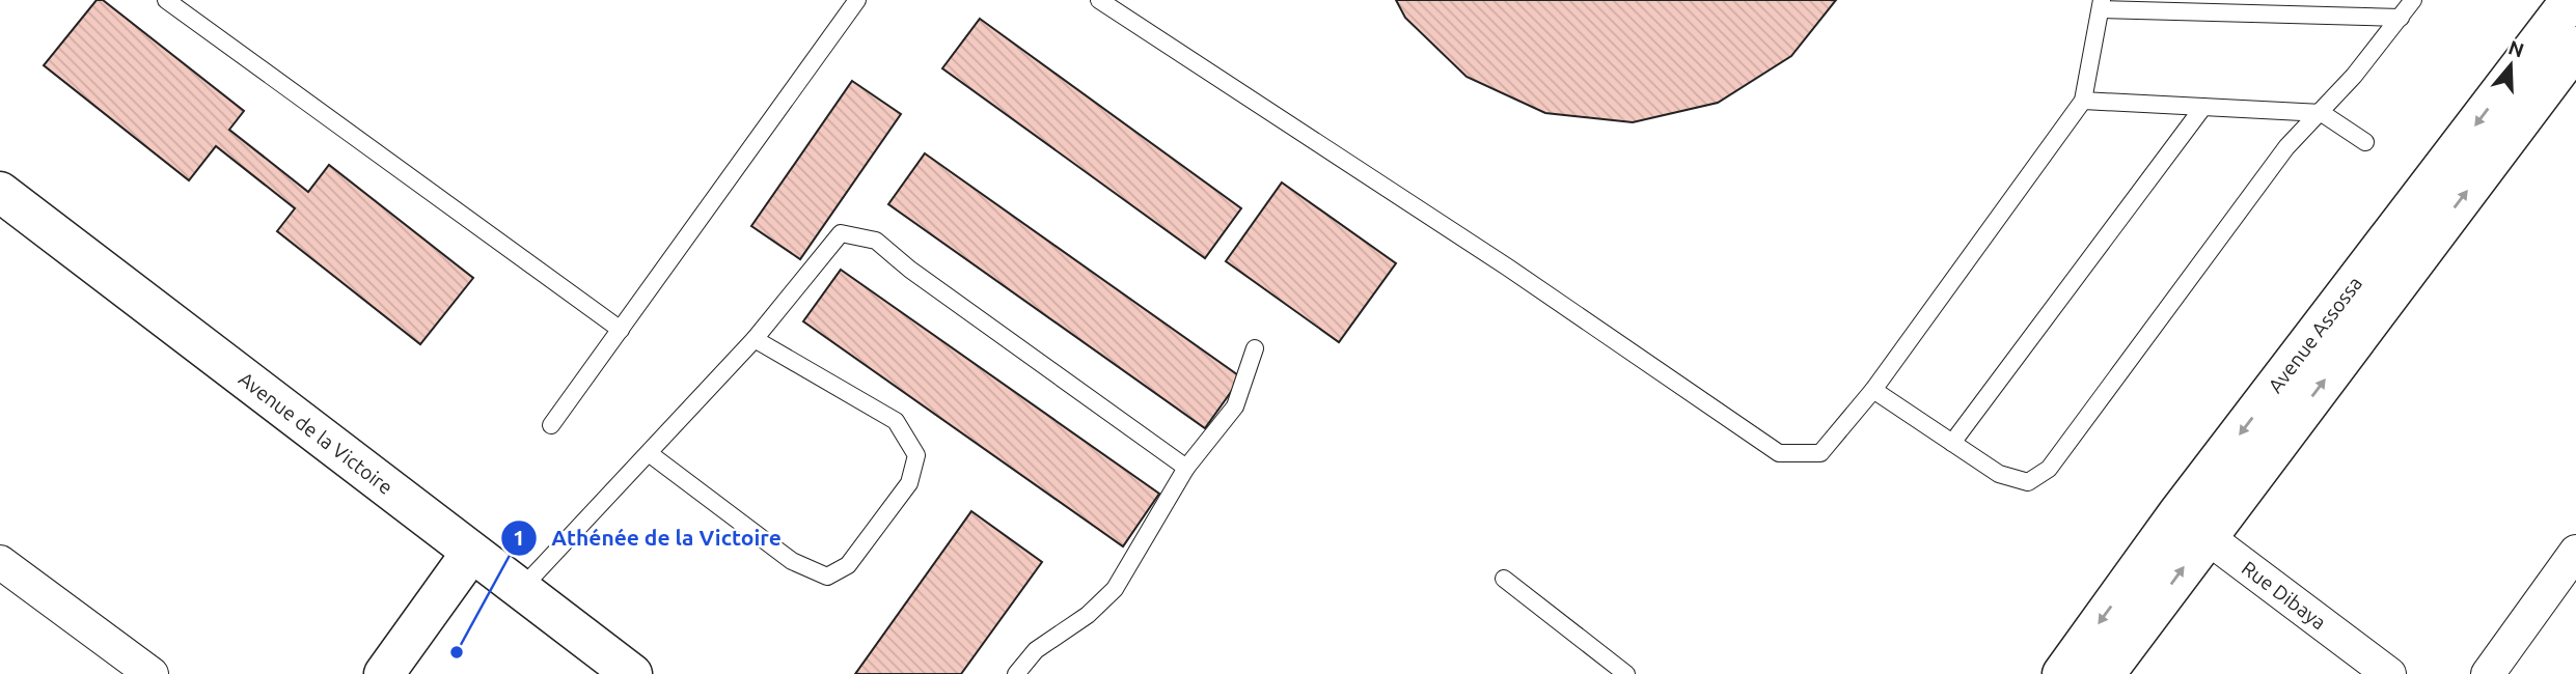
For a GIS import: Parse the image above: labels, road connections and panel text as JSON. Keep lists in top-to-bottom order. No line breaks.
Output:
{"streets":{"main road":["Avenue Assossa","Avenue de la Victoire"],"street":["Rue Dibaya"]},"crossings":[["Avenue Assossa","Rue Dibaya"]],"places":["Athénée de la Victoire"],"north":"top"}
